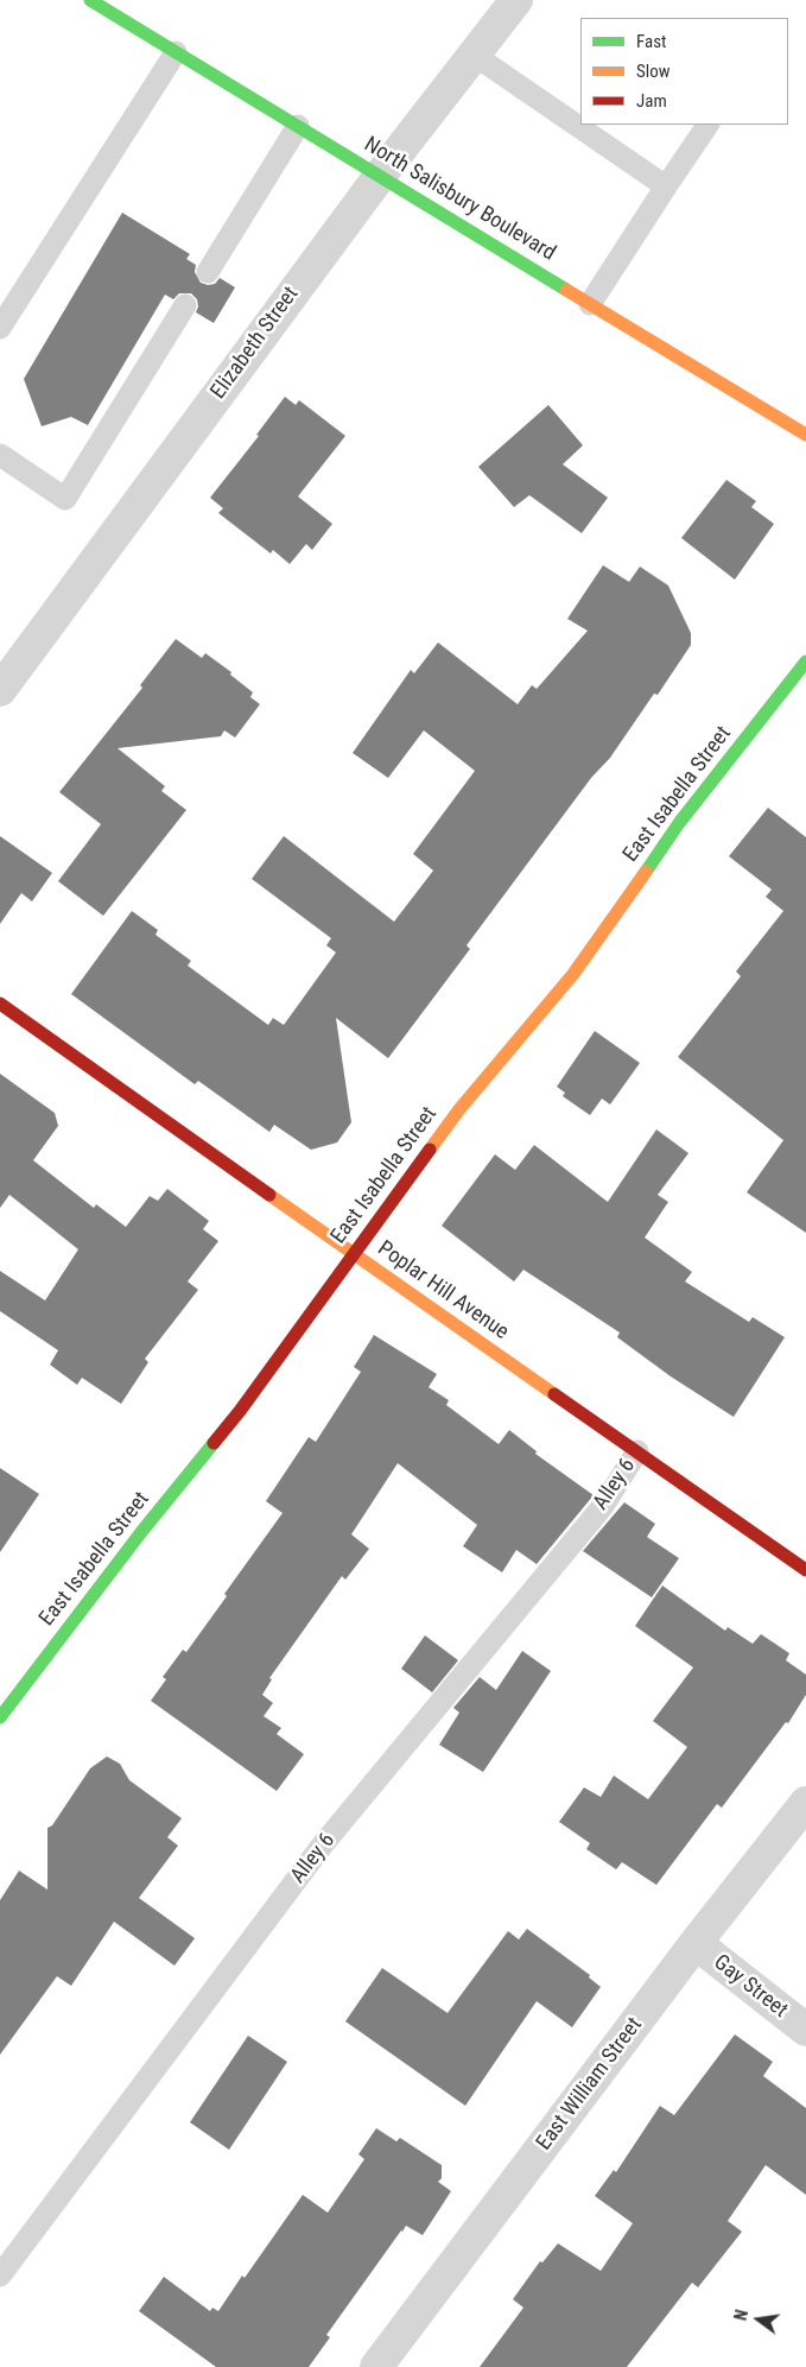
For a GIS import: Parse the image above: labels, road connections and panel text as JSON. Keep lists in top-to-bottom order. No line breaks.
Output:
{"streets":{"street":["North Salisbury Boulevard","Elizabeth Street","East Isabella Street","Poplar Hill Avenue","Gay Street","East William Street"],"lane":["Alley 6"]},"crossings":[["North Salisbury Boulevard","Elizabeth Street"],["East Isabella Street","Poplar Hill Avenue"],["Poplar Hill Avenue","Alley 6"],["Gay Street","East William Street"]],"legend":["Fast","Slow","Jam"],"north":"left"}
